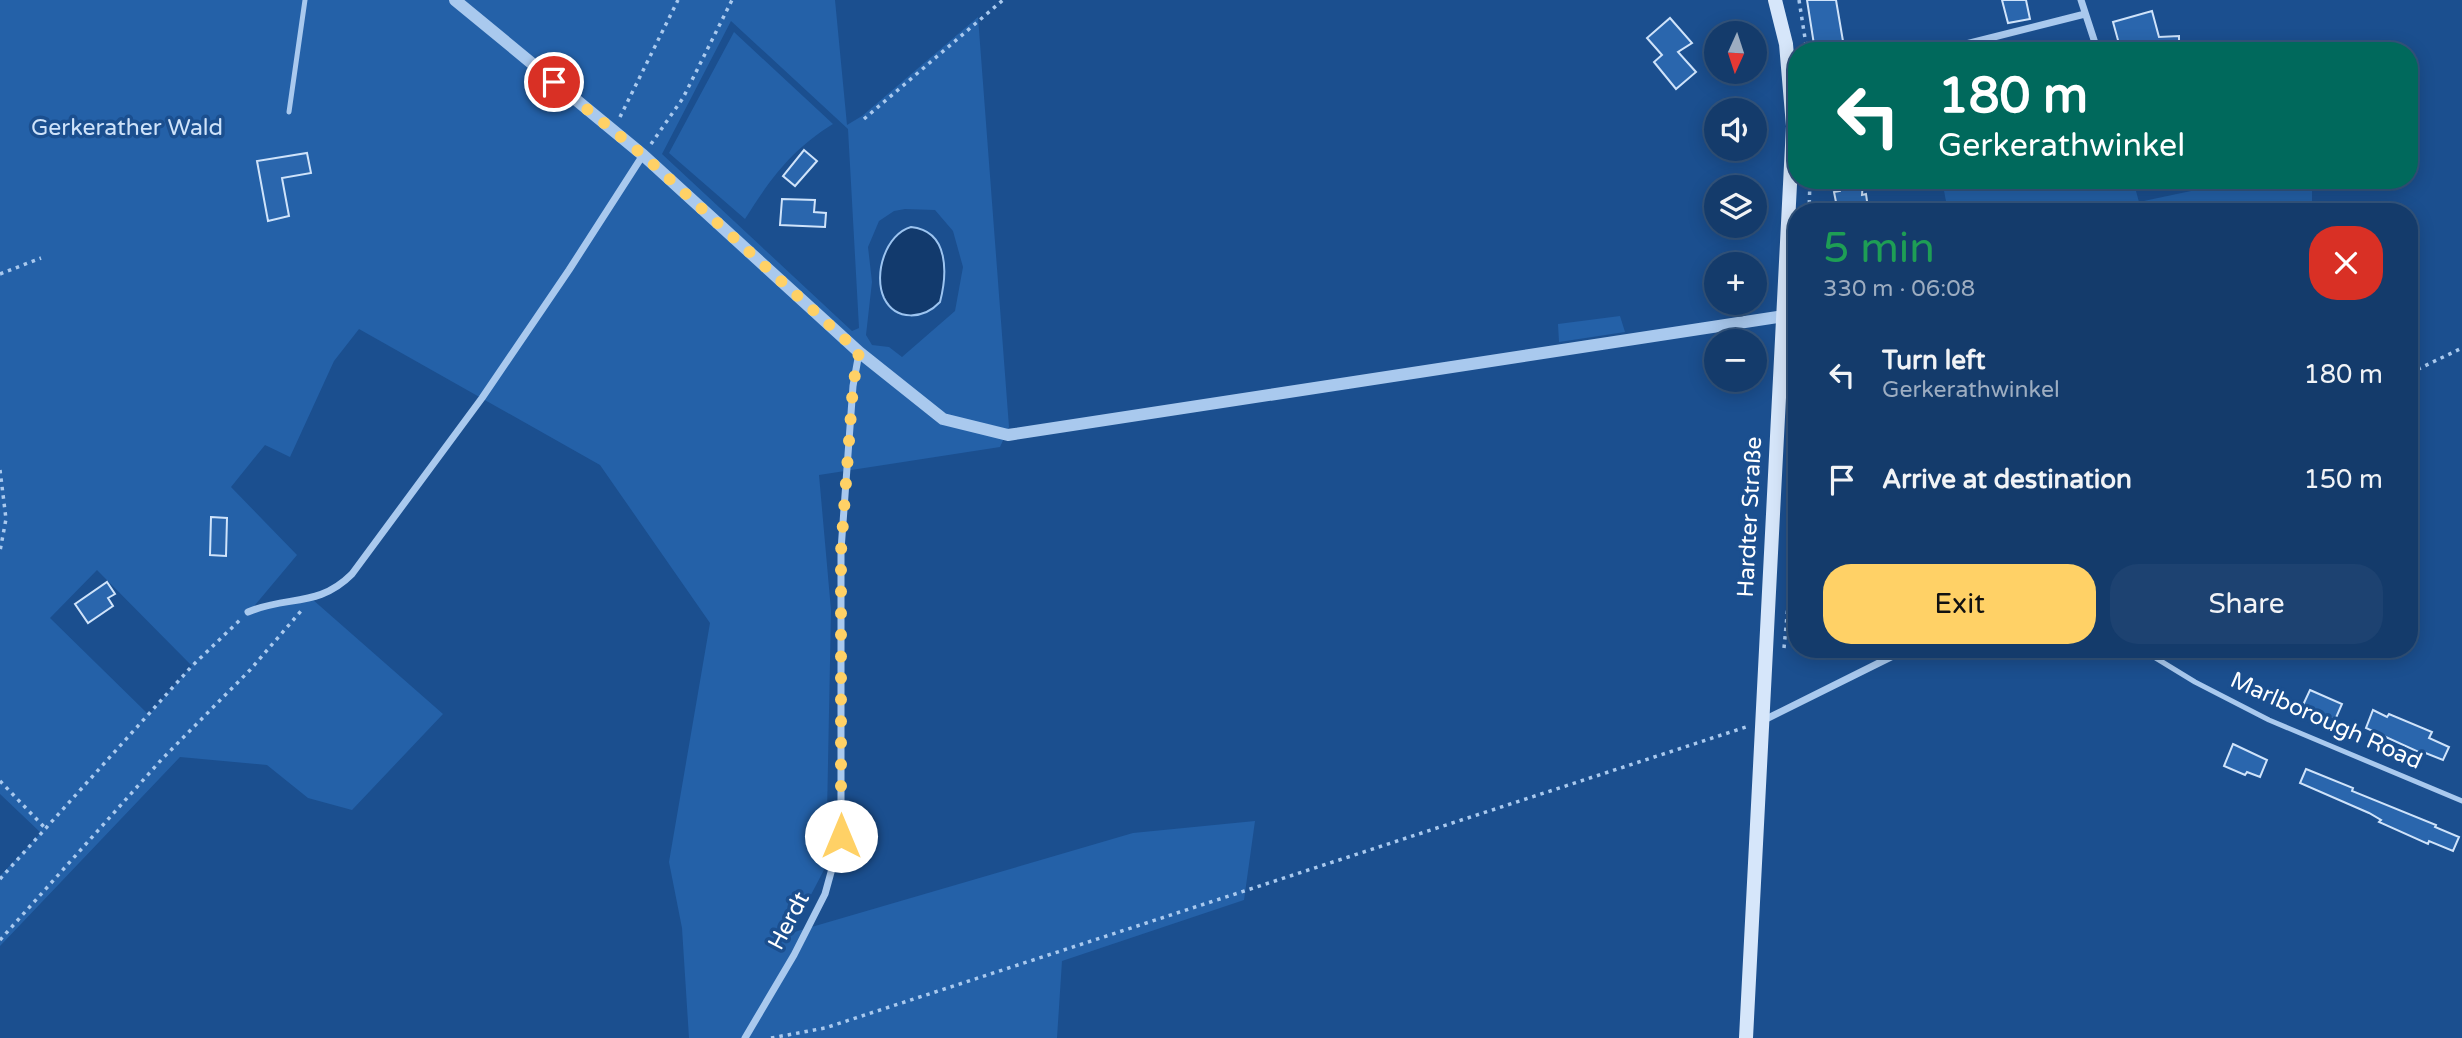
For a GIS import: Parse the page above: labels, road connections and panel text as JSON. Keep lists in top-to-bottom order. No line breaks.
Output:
{"streets":{"main road":["Hardter Straße"],"street":["Herdt"],"lane":["Marlborough Road"]},"parks":["Gerkerather Wald"],"north":"bottom","page":{"map_buttons":["+","−"],"turn":["180 m","Gerkerathwinkel"],"heading":["5 min","330 m · 06:08"],"list":[{"name":"Turn left","note":"Gerkerathwinkel","value":"180 m"},{"name":"Arrive at destination","value":"150 m"}],"buttons":["Exit","Share"]}}
